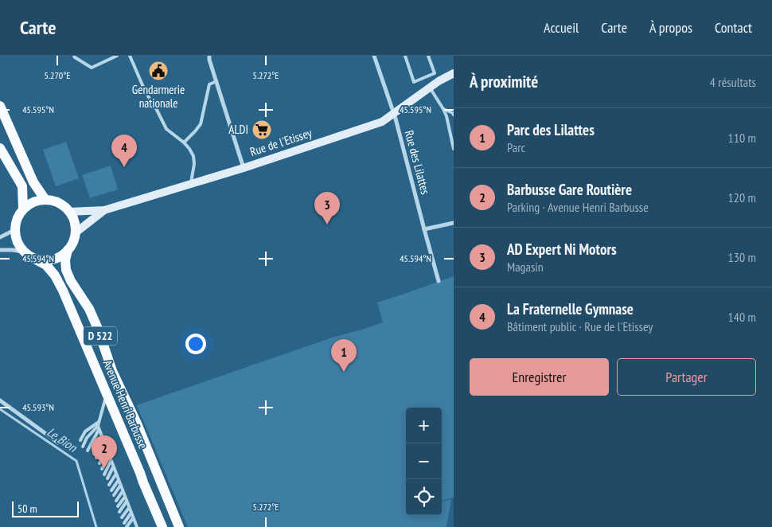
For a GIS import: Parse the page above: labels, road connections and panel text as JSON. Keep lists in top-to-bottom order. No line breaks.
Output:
{"streets":{"main road":["D 522","Avenue Henri Barbusse"],"street":["Rue de l'Etissey","Rue des Lilattes"]},"crossings":[["Rue de l'Etissey","Rue des Lilattes"],["Rue de l'Etissey","Avenue Henri Barbusse"]],"water":["Le Bion"],"places":{"public building":["Gendarmerie nationale"],"supermarket":["ALDI"]},"scale_bar":"50 m","page":{"header":"Carte","nav":["Accueil","Carte","À propos","Contact"],"heading":["À proximité","4 résultats"],"list":[{"mark":"1","name":"Parc des Lilattes","note":"Parc","value":"110 m"},{"mark":"2","name":"Barbusse Gare Routière","note":"Parking · Avenue Henri Barbusse","value":"120 m"},{"mark":"3","name":"AD Expert Ni Motors","note":"Magasin","value":"130 m"},{"mark":"4","name":"La Fraternelle Gymnase","note":"Bâtiment public · Rue de l'Etissey","value":"140 m"}],"pins":["4","3","1","2"],"buttons":["Enregistrer","Partager"],"map_buttons":["+","−"],"scale":"50 m"},"coordinates":["5.270°E","5.272°E","45.595°N","45.594°N","45.593°N"]}
